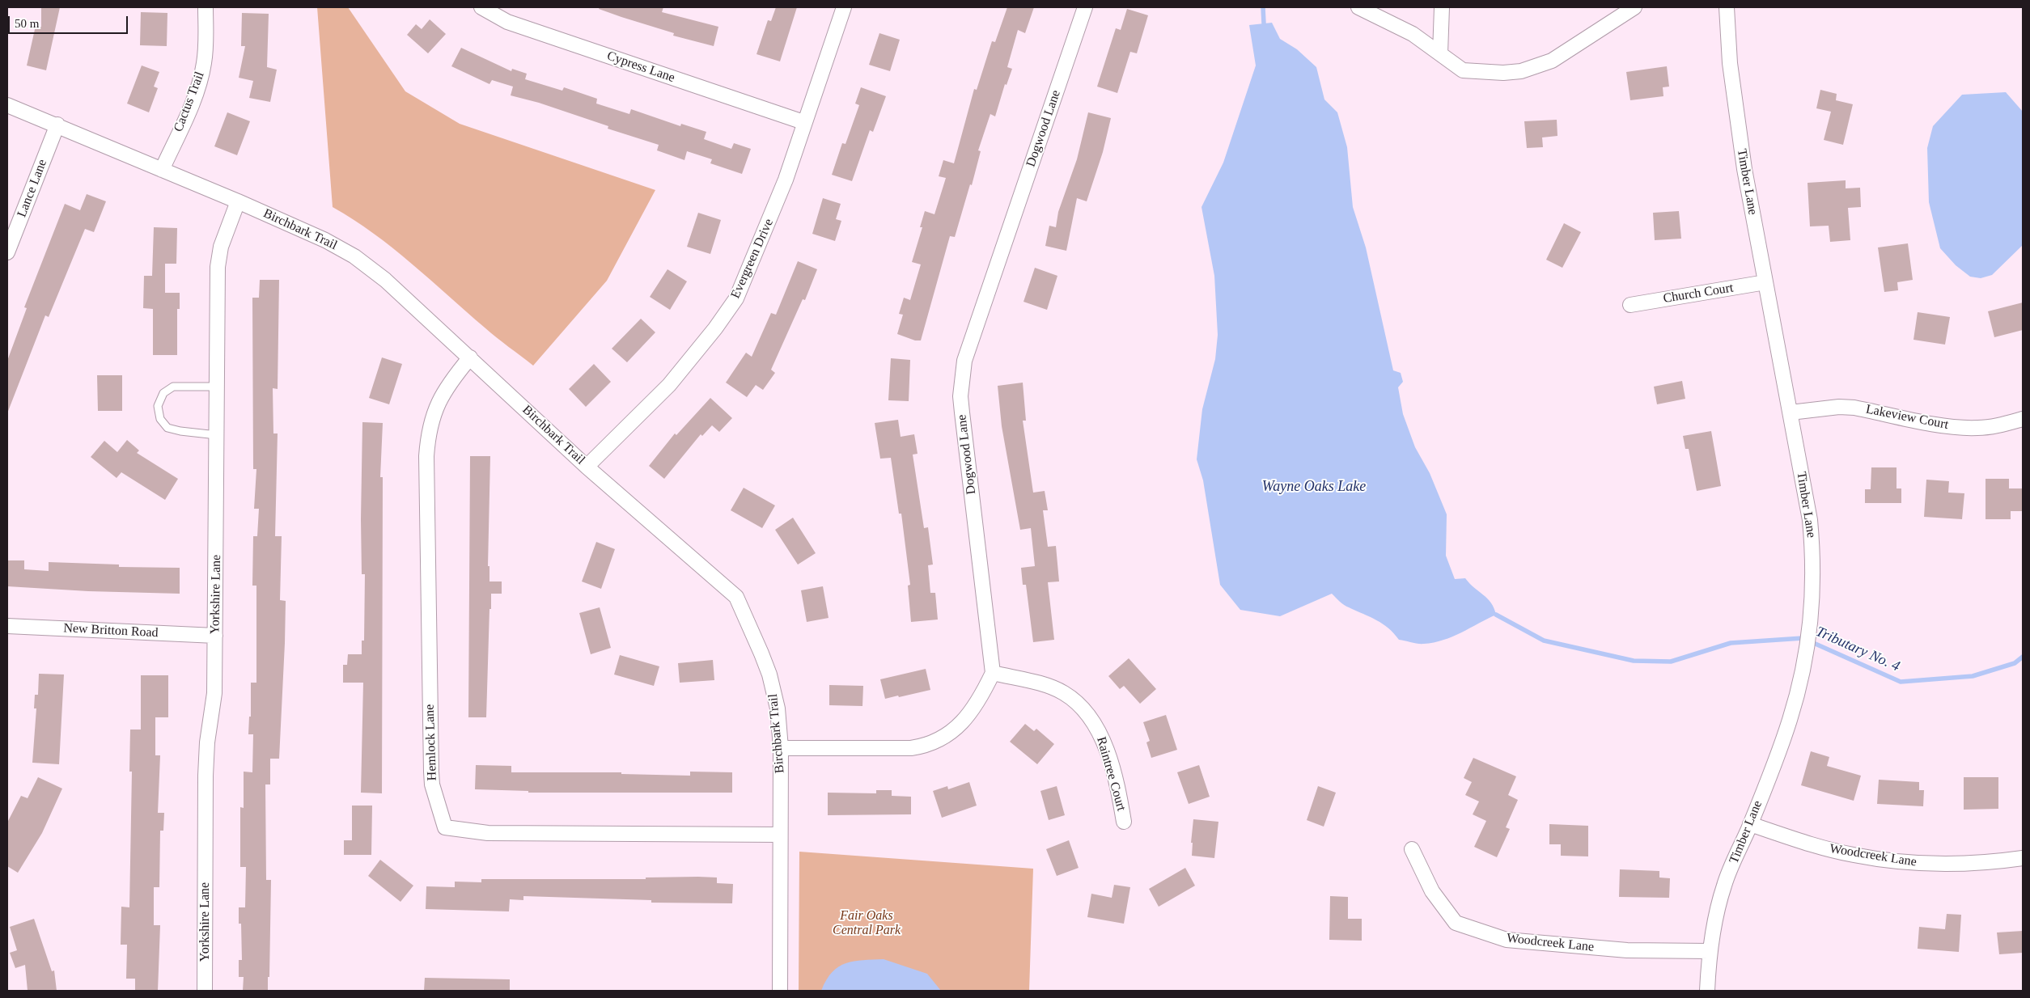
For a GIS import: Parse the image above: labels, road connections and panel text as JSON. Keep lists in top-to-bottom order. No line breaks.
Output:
{"streets":{"street":["Cypress Lane","Cactus Trail","Dogwood Lane","Timber Lane","Lance Lane","Birchbark Trail","Evergreen Drive","Church Court","Lakeview Court","Yorkshire Lane","New Britton Road","Hemlock Lane","Raintree Court","Woodcreek Lane"]},"crossings":[["Cypress Lane","Evergreen Drive"],["Cactus Trail","Birchbark Trail"],["Dogwood Lane","Birchbark Trail"],["Dogwood Lane","Raintree Court"],["Timber Lane","Church Court"],["Timber Lane","Lakeview Court"],["Timber Lane","Woodcreek Lane"],["Lance Lane","Birchbark Trail"],["Birchbark Trail","Evergreen Drive"],["Birchbark Trail","Yorkshire Lane"],["Birchbark Trail","Hemlock Lane"],["Yorkshire Lane","New Britton Road"]],"water":["Wayne Oaks Lake","Tributary No. 4"],"parks":["Fair Oaks Central Park"],"scale_bar":"50 m"}
